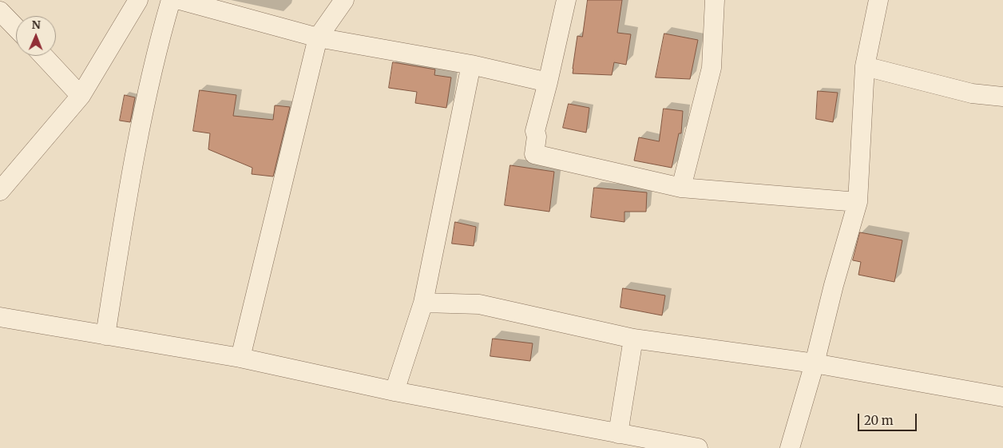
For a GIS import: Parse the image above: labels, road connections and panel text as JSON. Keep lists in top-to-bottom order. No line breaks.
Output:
{"scale_bar":"20 m","north":"top"}
